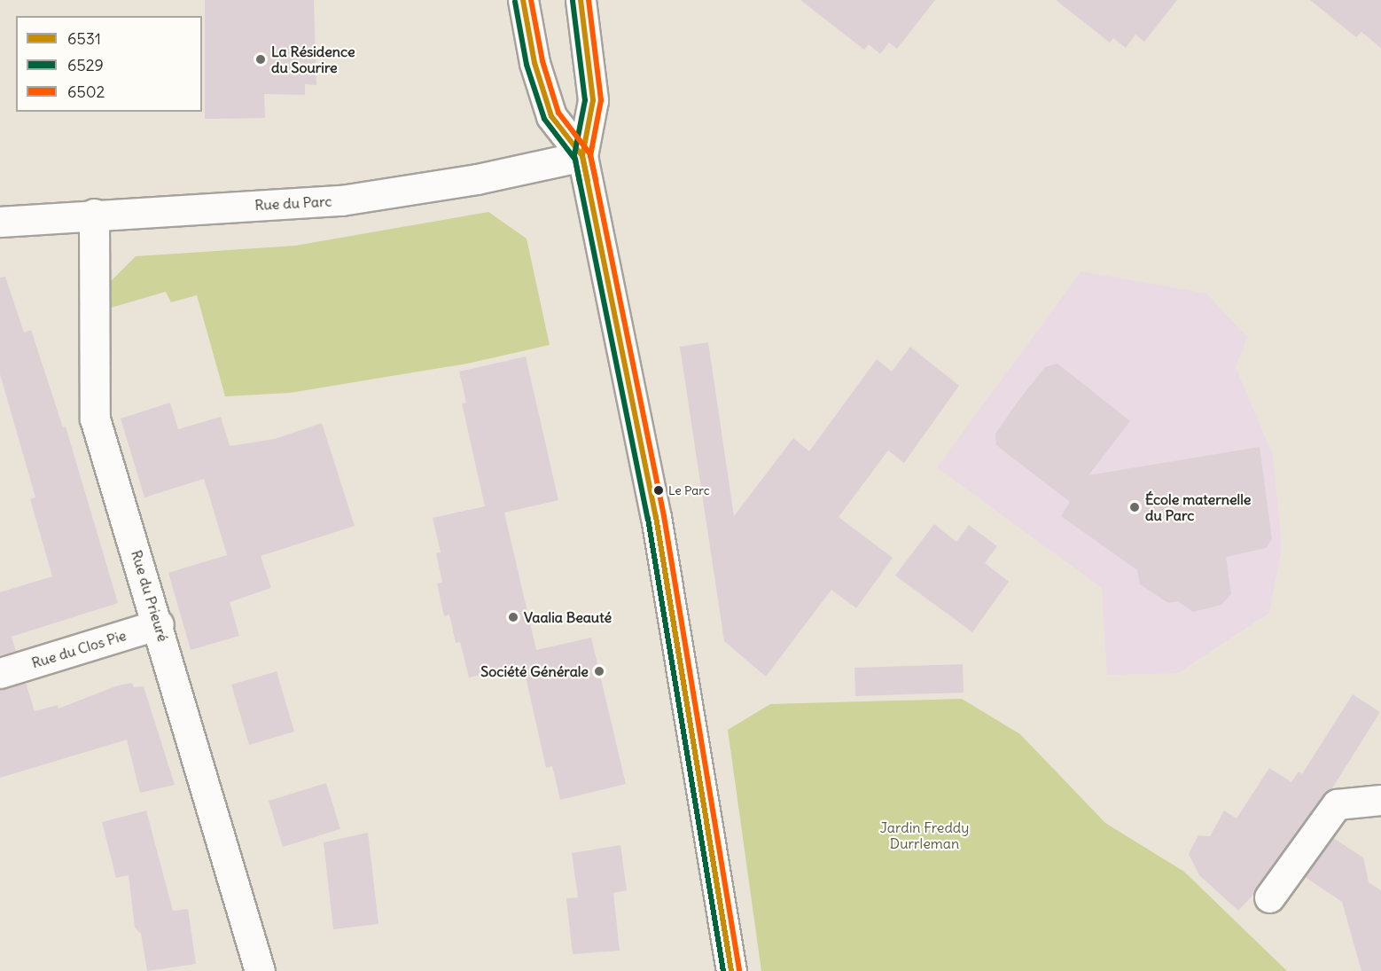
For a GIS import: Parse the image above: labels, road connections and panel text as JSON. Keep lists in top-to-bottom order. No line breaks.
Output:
{"streets":{"street":["Rue du Parc","Rue du Prieuré","Rue du Clos Pie"]},"crossings":[["Rue du Parc","Rue du Prieuré"],["Rue du Prieuré","Rue du Clos Pie"]],"parks":["Jardin Freddy Durrleman"],"places":["La Résidence du Sourire","Le Parc","École maternelle du Parc","Vaalia Beauté","Société Générale"],"lines":["transit line 6531","transit line 6502","transit line 6529"],"legend":["6531","6529","6502"]}
